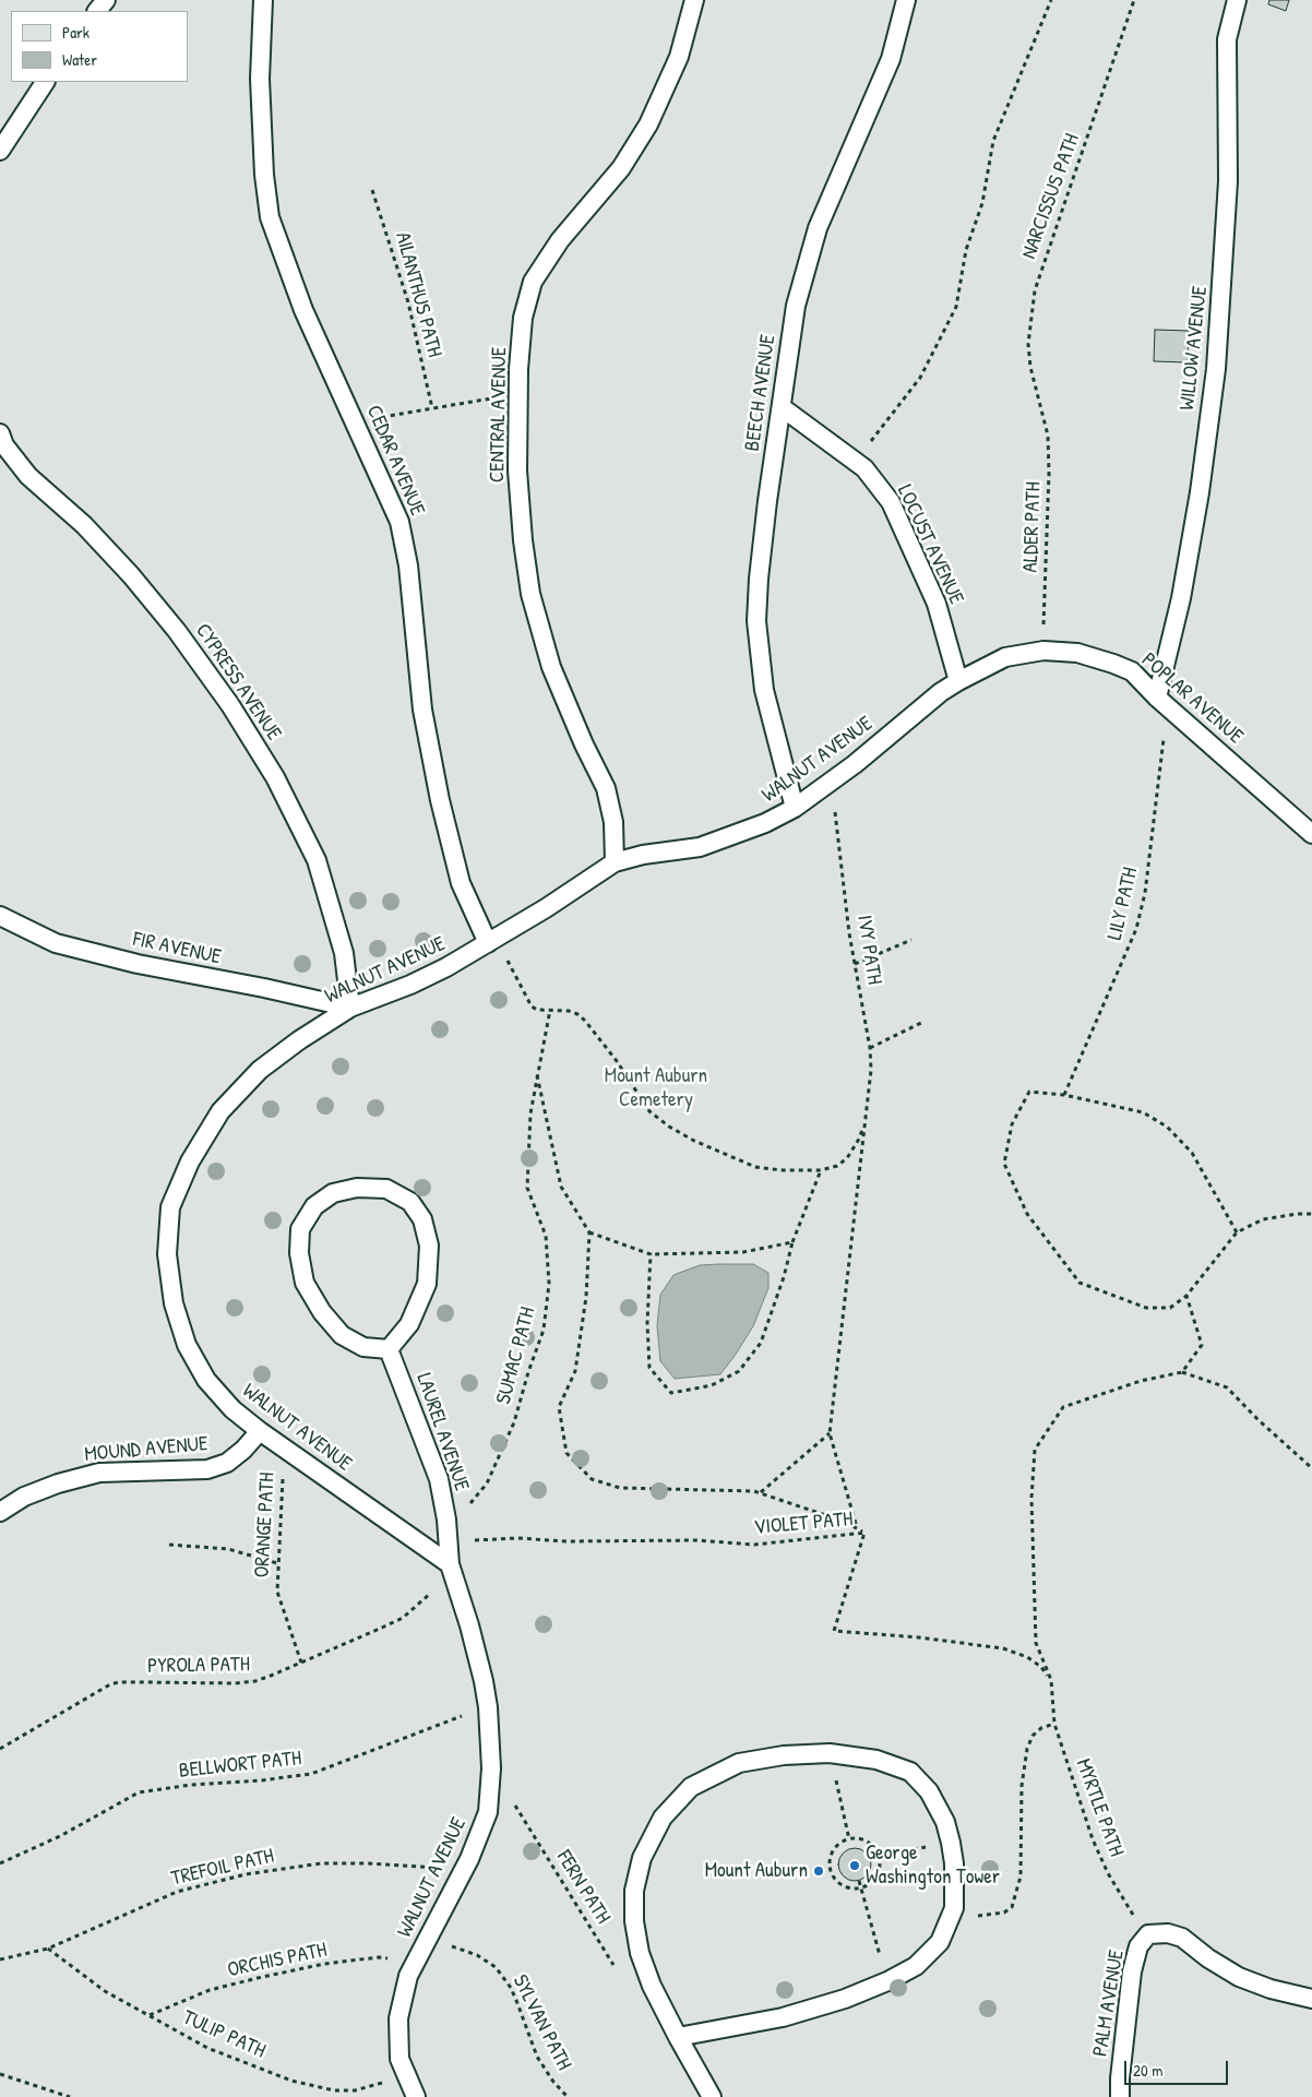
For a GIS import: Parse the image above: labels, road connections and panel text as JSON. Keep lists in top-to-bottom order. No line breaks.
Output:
{"streets":{"lane":["WILLOW AVENUE","BEECH AVENUE","CENTRAL AVENUE","CEDAR AVENUE","LOCUST AVENUE","CYPRESS AVENUE","POPLAR AVENUE","WALNUT AVENUE","FIR AVENUE","LAUREL AVENUE","MOUND AVENUE","PALM AVENUE"],"path":["NARCISSUS PATH","AILANTHUS PATH","ALDER PATH","LILY PATH","IVY PATH","SUMAC PATH","VIOLET PATH","ORANGE PATH","PYROLA PATH","BELLWORT PATH","MYRTLE PATH","TREFOIL PATH","FERN PATH","ORCHIS PATH","SYLVAN PATH","TULIP PATH"]},"crossings":[["NARCISSUS PATH","ALDER PATH"],["WILLOW AVENUE","POPLAR AVENUE"],["WILLOW AVENUE","LILY PATH"],["BEECH AVENUE","LOCUST AVENUE"],["BEECH AVENUE","WALNUT AVENUE"],["CENTRAL AVENUE","WALNUT AVENUE"],["CEDAR AVENUE","WALNUT AVENUE"],["ALDER PATH","POPLAR AVENUE"],["LOCUST AVENUE","POPLAR AVENUE"],["LOCUST AVENUE","WALNUT AVENUE"],["CYPRESS AVENUE","WALNUT AVENUE"],["CYPRESS AVENUE","FIR AVENUE"],["POPLAR AVENUE","WALNUT AVENUE"],["POPLAR AVENUE","LILY PATH"],["WALNUT AVENUE","FIR AVENUE"],["WALNUT AVENUE","IVY PATH"],["WALNUT AVENUE","LAUREL AVENUE"],["WALNUT AVENUE","MOUND AVENUE"],["WALNUT AVENUE","ORANGE PATH"],["WALNUT AVENUE","PYROLA PATH"],["WALNUT AVENUE","BELLWORT PATH"],["WALNUT AVENUE","TREFOIL PATH"],["WALNUT AVENUE","FERN PATH"],["WALNUT AVENUE","ORCHIS PATH"],["WALNUT AVENUE","SYLVAN PATH"],["WALNUT AVENUE","TULIP PATH"],["SUMAC PATH","LAUREL AVENUE"],["SUMAC PATH","VIOLET PATH"],["LAUREL AVENUE","VIOLET PATH"],["LAUREL AVENUE","PYROLA PATH"],["VIOLET PATH","MYRTLE PATH"],["ORANGE PATH","PYROLA PATH"],["MYRTLE PATH","PALM AVENUE"],["TREFOIL PATH","TULIP PATH"],["ORCHIS PATH","TULIP PATH"]],"parks":["Mount Auburn Cemetery"],"places":["George Washington Tower","Mount Auburn"],"legend":["Park","Water"],"scale_bar":"20 m"}
